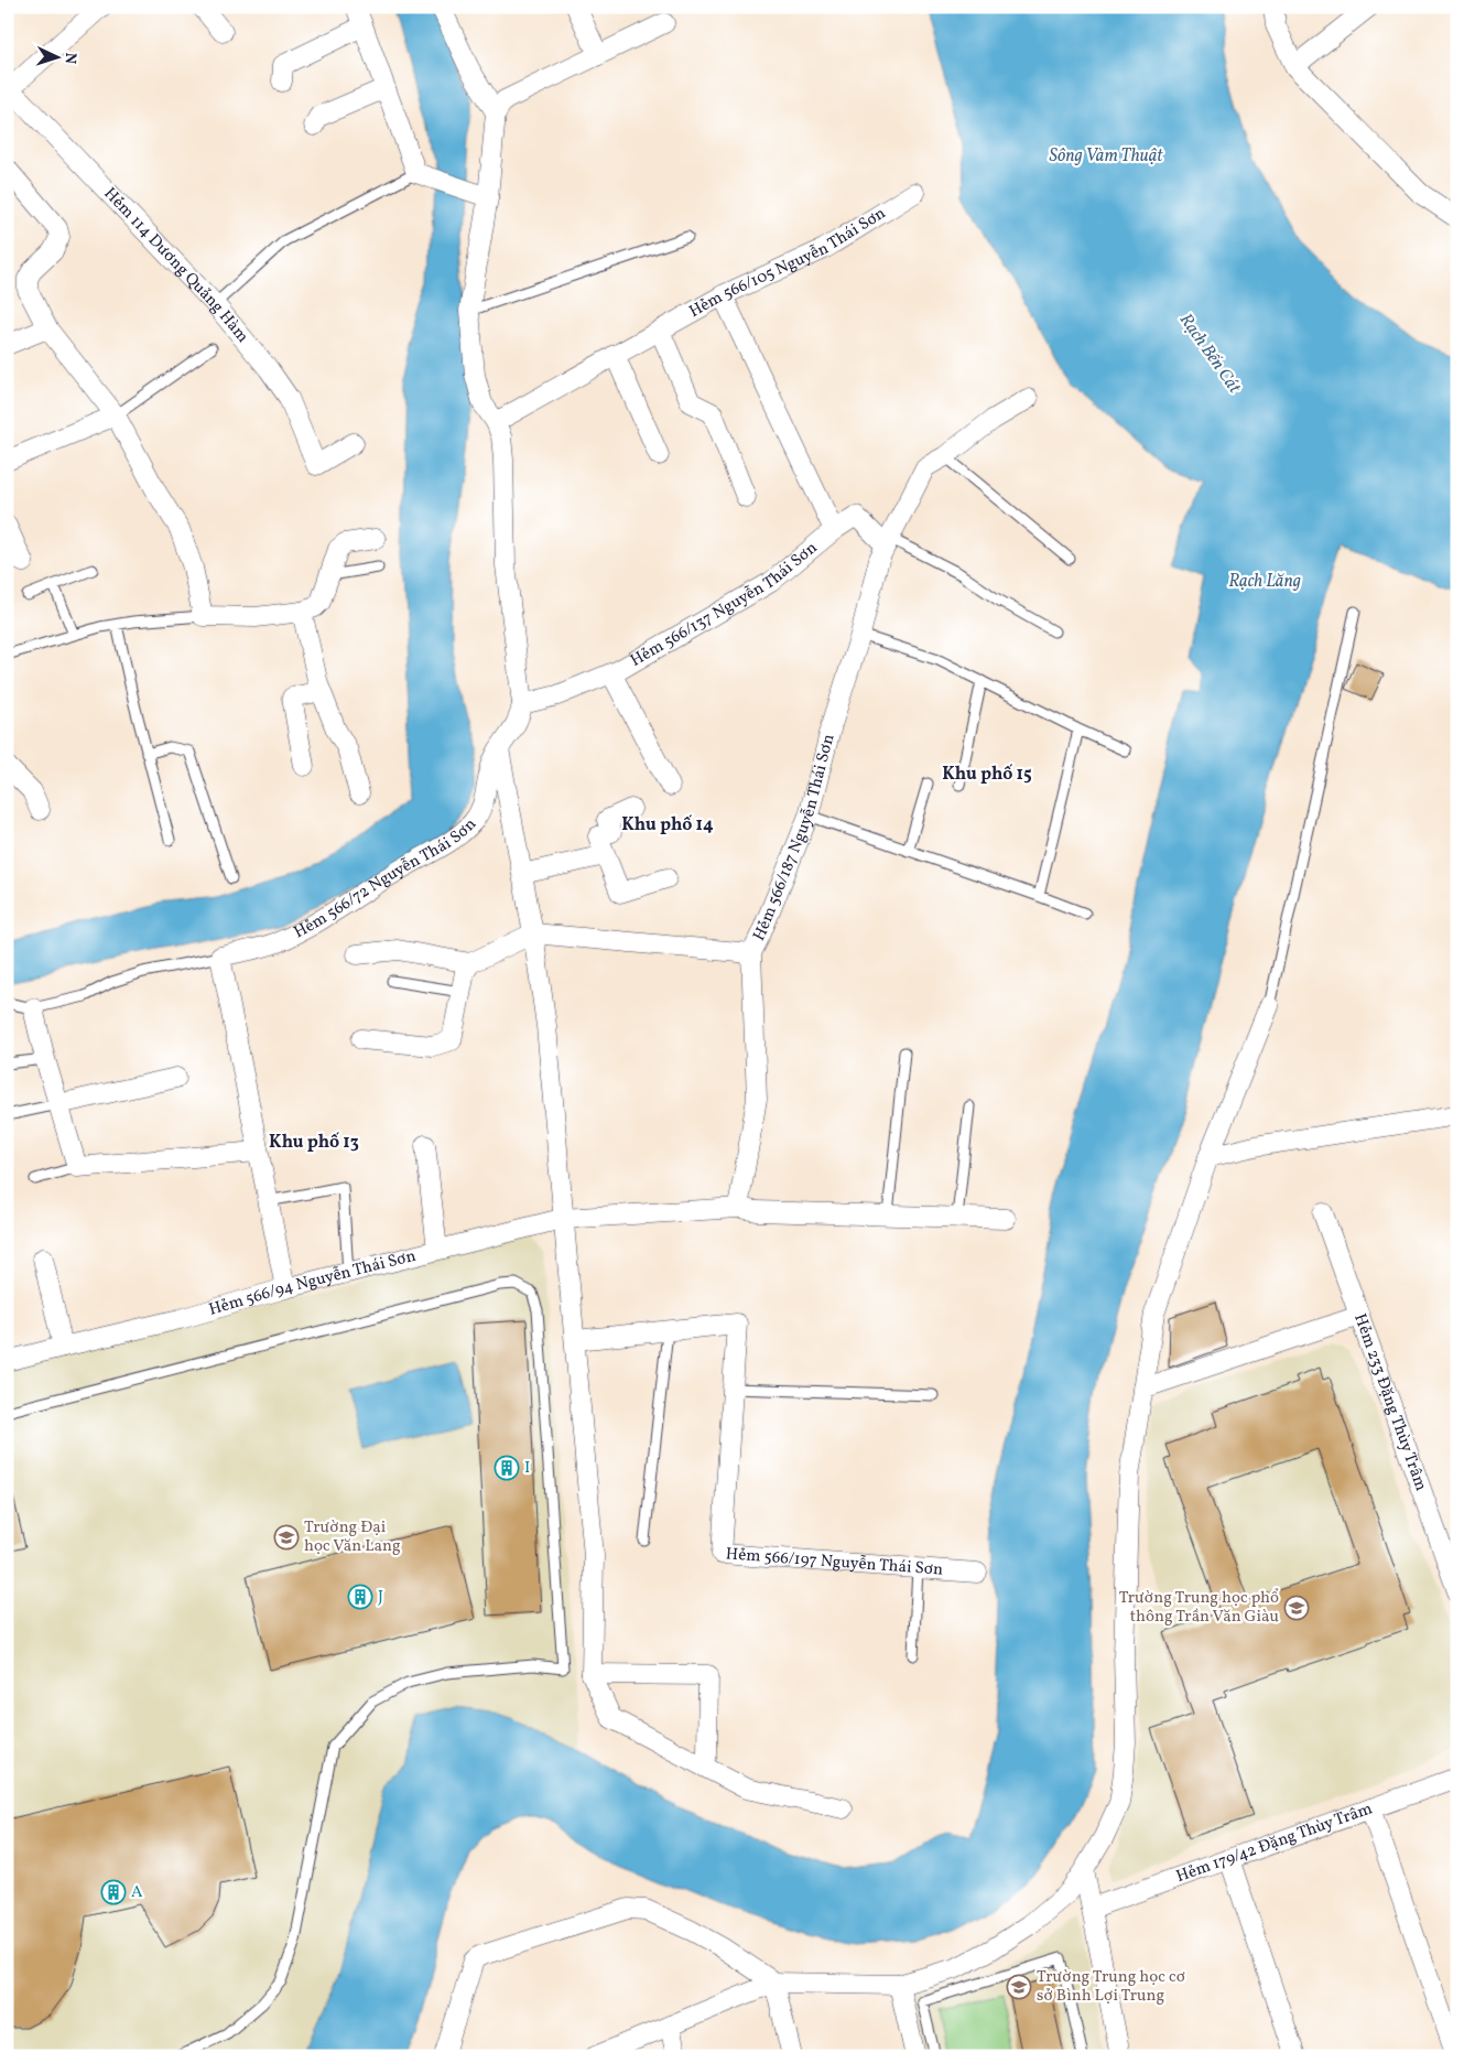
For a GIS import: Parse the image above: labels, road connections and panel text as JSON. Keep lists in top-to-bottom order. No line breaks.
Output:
{"streets":{"street":["Hẻm 566/105 Nguyễn Thái Sơn","Hẻm 114 Dương Quảng Hàm","Hẻm 566/137 Nguyễn Thái Sơn","Hẻm 566/187 Nguyễn Thái Sơn","Hẻm 566/72 Nguyễn Thái Sơn","Hẻm 566/94 Nguyễn Thái Sơn","Hẻm 233 Đặng Thùy Trâm","Hẻm 566/197 Nguyễn Thái Sơn","Hẻm 179/42 Đặng Thùy Trâm"]},"crossings":[["Hẻm 566/105 Nguyễn Thái Sơn","Hẻm 566/137 Nguyễn Thái Sơn"],["Hẻm 566/137 Nguyễn Thái Sơn","Hẻm 566/187 Nguyễn Thái Sơn"]],"districts":["Khu phố 15","Khu phố 14","Khu phố 13"],"water":["Sông Vàm Thuật","Rạch Bến Cát","Rạch Lăng"],"places":{"building":["I","J","A"],"school or university":["Trường Đại học Văn Lang","Trường Trung học phổ thông Trần Văn Giàu","Trường Trung học cơ sở Bình Lợi Trung"]},"north":"right"}
